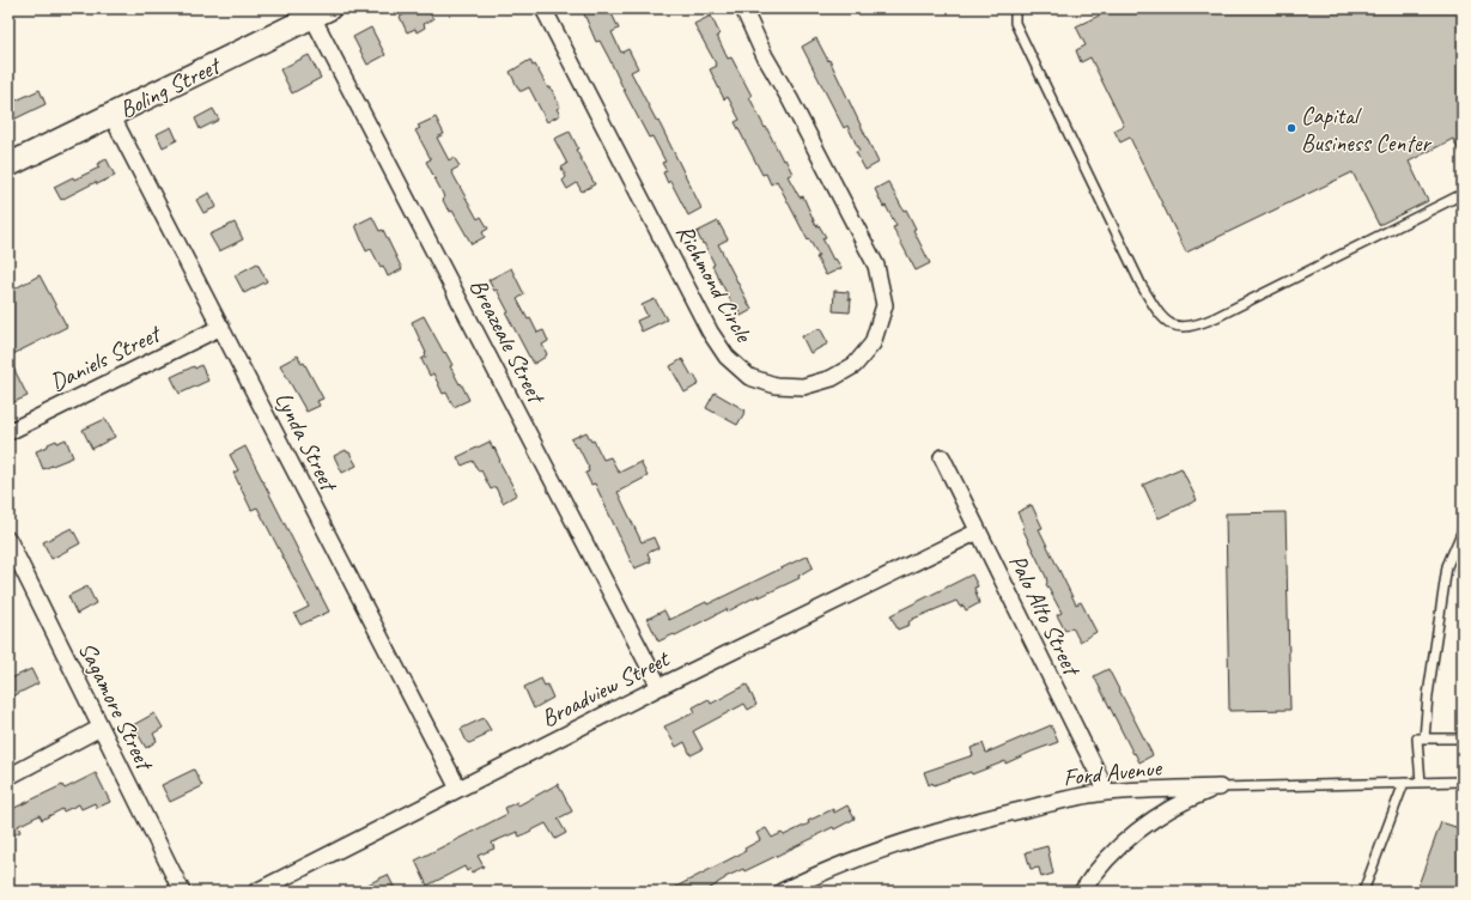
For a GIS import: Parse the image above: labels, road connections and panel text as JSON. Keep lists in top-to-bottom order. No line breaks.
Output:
{"streets":{"street":["Boling Street","Richmond Circle","Breazeale Street","Daniels Street","Lynda Street","Palo Alto Street","Broadview Street","Sagamore Street","Ford Avenue"]},"crossings":[["Boling Street","Breazeale Street"],["Boling Street","Lynda Street"],["Breazeale Street","Broadview Street"],["Daniels Street","Lynda Street"],["Lynda Street","Broadview Street"],["Palo Alto Street","Broadview Street"],["Palo Alto Street","Ford Avenue"]],"places":["Capital Business Center"]}
